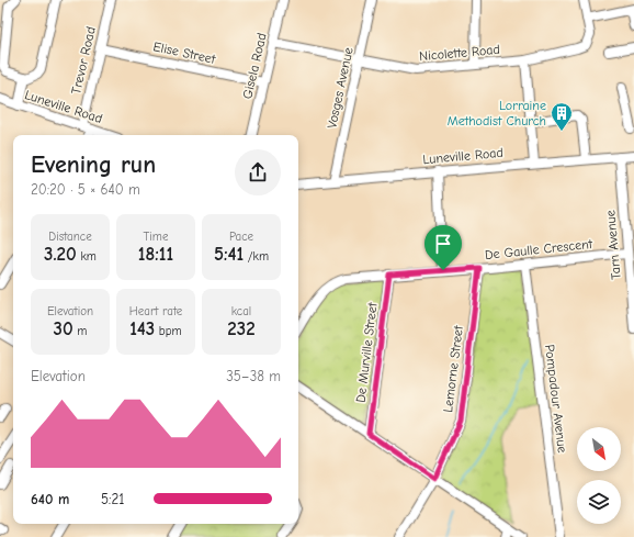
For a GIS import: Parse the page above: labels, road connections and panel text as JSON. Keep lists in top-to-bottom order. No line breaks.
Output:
{"streets":{"street":["Elise Street","Nicolette Road","Trevor Road","Gisela Road","Vosges Avenue","Luneville Road","Tarn Avenue","De Gaulle Crescent","De Murville Street","Lemorne Street","Pompadour Avenue"]},"crossings":[["Elise Street","Trevor Road"],["Elise Street","Gisela Road"],["Nicolette Road","Gisela Road"],["Nicolette Road","Vosges Avenue"],["Trevor Road","Luneville Road"],["Vosges Avenue","Luneville Road"],["Luneville Road","Tarn Avenue"],["Tarn Avenue","De Gaulle Crescent"],["De Gaulle Crescent","De Murville Street"],["De Gaulle Crescent","Lemorne Street"],["De Gaulle Crescent","Pompadour Avenue"]],"places":{"building":["Lorraine Methodist Church"]},"north":"bottom right","page":{"heading":["Evening run","20:20 · 5 × 640 m"],"stats":[["Distance","3.20 km"],["Time","18:11"],["Pace","5:41 /km"],["Elevation","30 m"],["Heart rate","143 bpm"],["kcal","232"]],"chart":["Elevation","35–38 m"],"list":[{"name":"640 m","note":"5:21"}]}}
